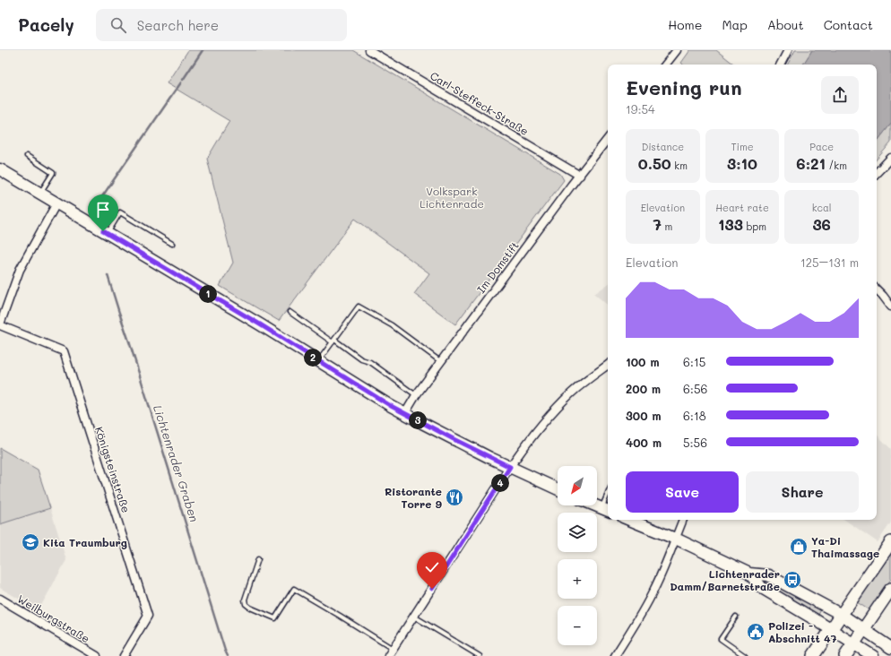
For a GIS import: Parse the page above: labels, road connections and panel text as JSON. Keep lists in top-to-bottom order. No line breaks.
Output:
{"streets":{"street":["Carl-Steffeck-Straße","Im Domstift","Königsteinstraße","Weilburgstraße"]},"crossings":[["Carl-Steffeck-Straße","Im Domstift"]],"water":["Lichtenrader Graben"],"parks":["Volkspark Lichtenrade"],"places":{"restaurant":["Ristorante Torre 9"],"school or university":["Kita Traumburg"],"shop":["Ya-Di Thaimassage"],"bus stop":["Lichtenrader Damm/Barnetstraße"],"public building":["Polizei - Abschnitt 47"]},"north":"bottom left","page":{"header":"Pacely","search":"Search here","nav":["Home","Map","About","Contact"],"heading":["Evening run","19:54"],"stats":[["Distance","0.50 km"],["Time","3:10"],["Pace","6:21 /km"],["Elevation","7 m"],["Heart rate","133 bpm"],["kcal","36"]],"chart":["Elevation","125–131 m"],"pins":["1","2","3","4"],"list":[{"name":"100 m","note":"6:15"},{"name":"200 m","note":"6:56"},{"name":"300 m","note":"6:18"},{"name":"400 m","note":"5:56"}],"buttons":["Save","Share"],"map_buttons":["+","−"]}}
